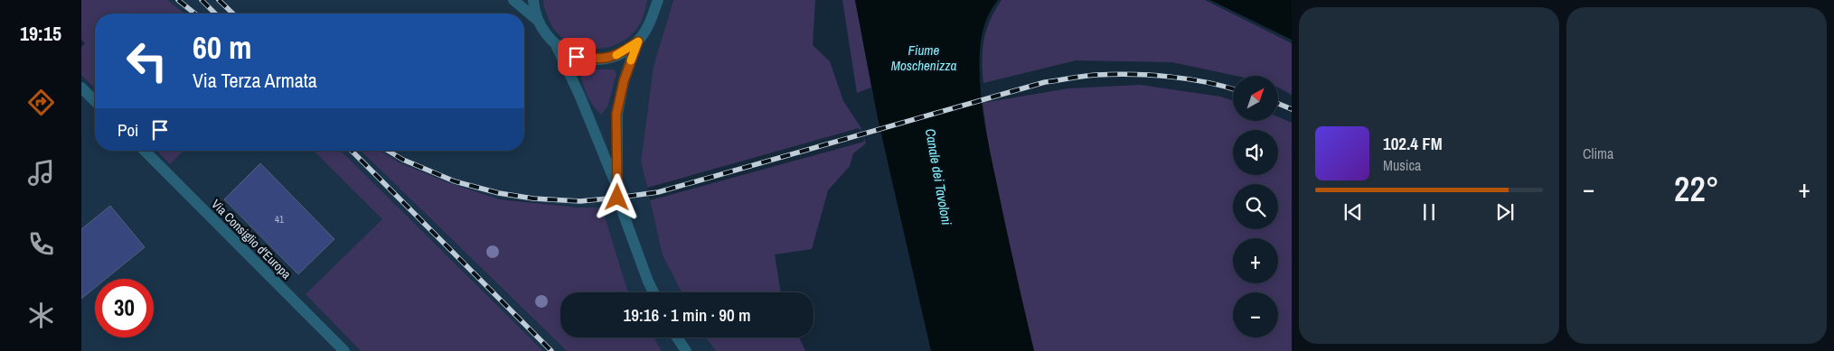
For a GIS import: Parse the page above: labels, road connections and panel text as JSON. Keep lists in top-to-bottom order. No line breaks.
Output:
{"streets":{"street":["Via Consiglio d'Europa"]},"water":["Fiume Moschenizza","Canale dei Tavoloni"],"house_numbers":["41"],"north":"top right","page":{"tabs":"19:15","tile":"Clima","turn":["60 m","Via Terza Armata"],"map_buttons":["+","−"],"then":"Poi","song":["102.4 FM","Musica"],"heat":["−","22°","+"],"limit":"30","trip":"19:16 · 1 min · 90 m"}}
